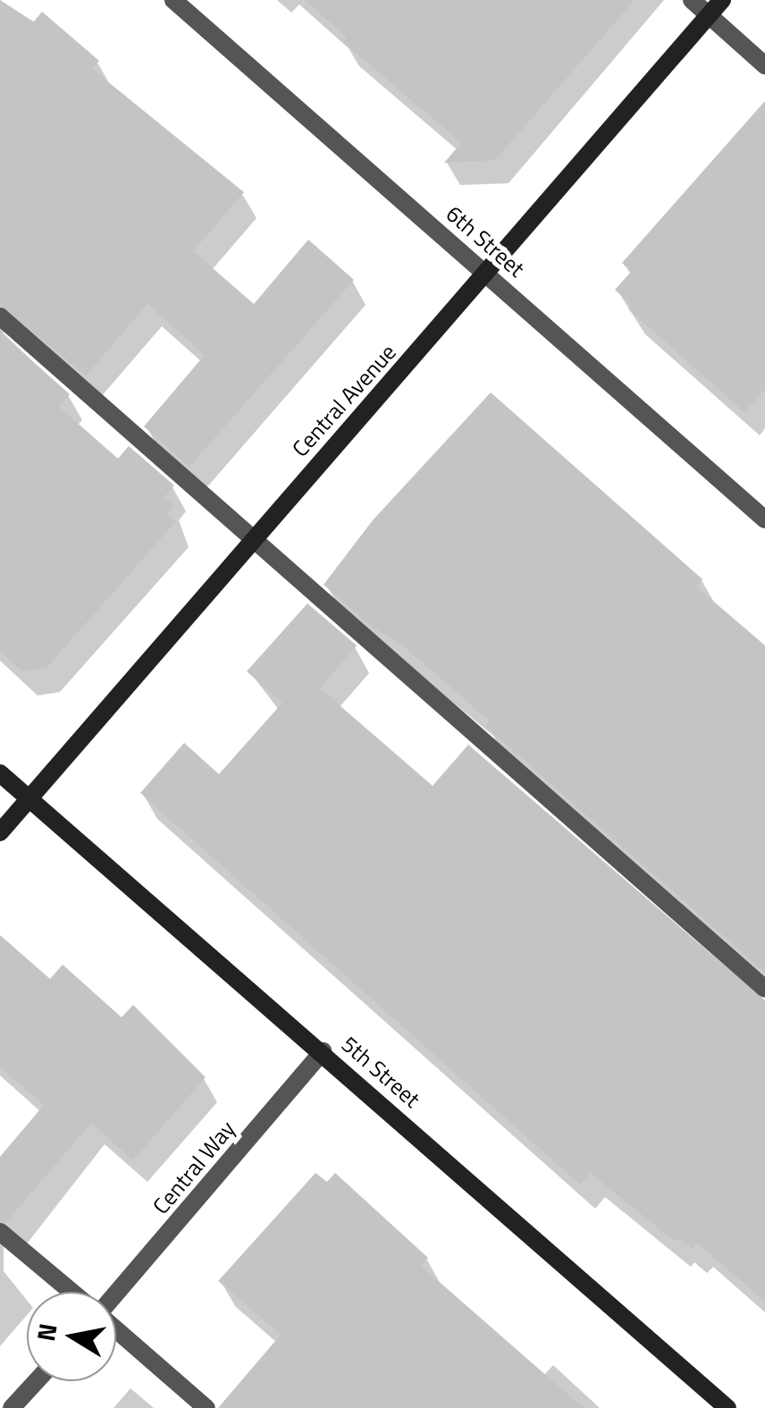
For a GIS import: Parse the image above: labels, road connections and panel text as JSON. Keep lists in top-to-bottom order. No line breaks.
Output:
{"streets":{"street":["6th Street","Central Avenue","5th Street","Central Way"]},"crossings":[["6th Street","Central Avenue"],["Central Avenue","5th Street"],["5th Street","Central Way"]],"north":"left"}
